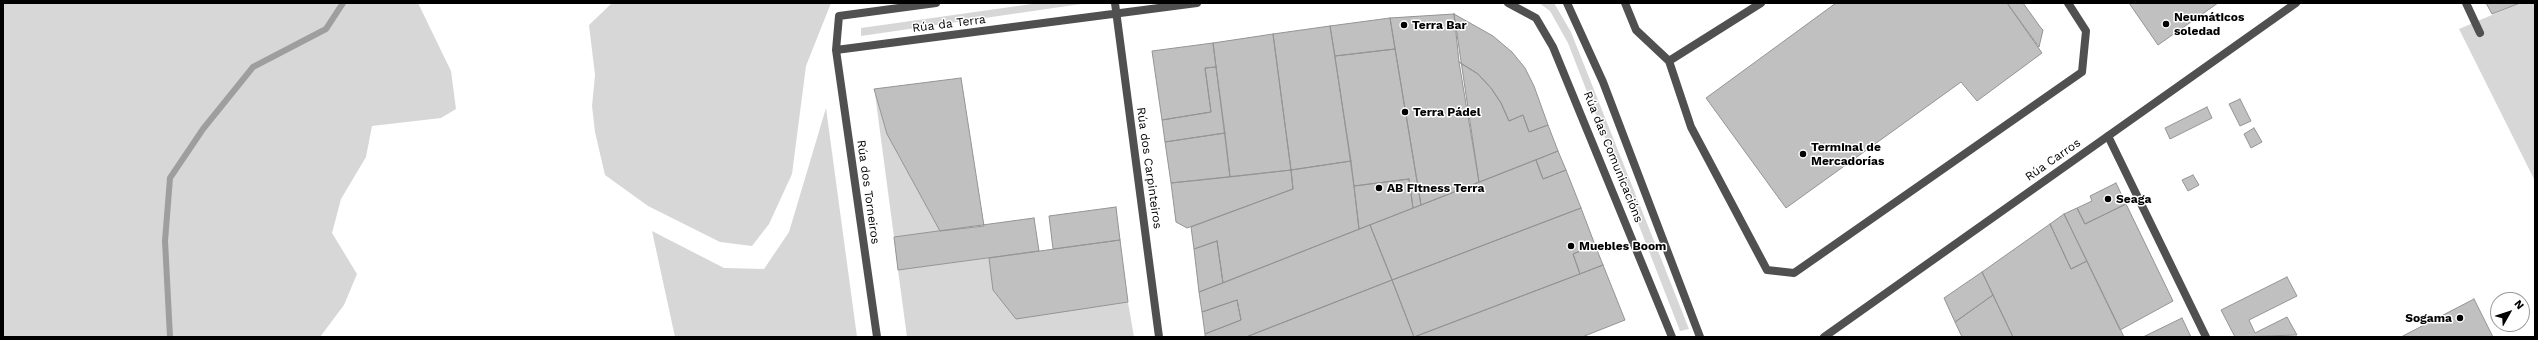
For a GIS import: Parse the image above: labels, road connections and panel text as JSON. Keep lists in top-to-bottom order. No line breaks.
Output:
{"streets":{"street":["Rúa da Terra","Rúa das Comunicacións","Rúa Carros","Rúa dos Carpinteiros","Rúa dos Torneiros"]},"crossings":[["Rúa da Terra","Rúa dos Carpinteiros"],["Rúa da Terra","Rúa dos Torneiros"]],"places":["Neumáticos soledad","Terra Bar","Terra Pádel","Terminal de Mercadorías","AB Fitness Terra","Seaga","Muebles Boom","Sogama"],"north":"top right"}
